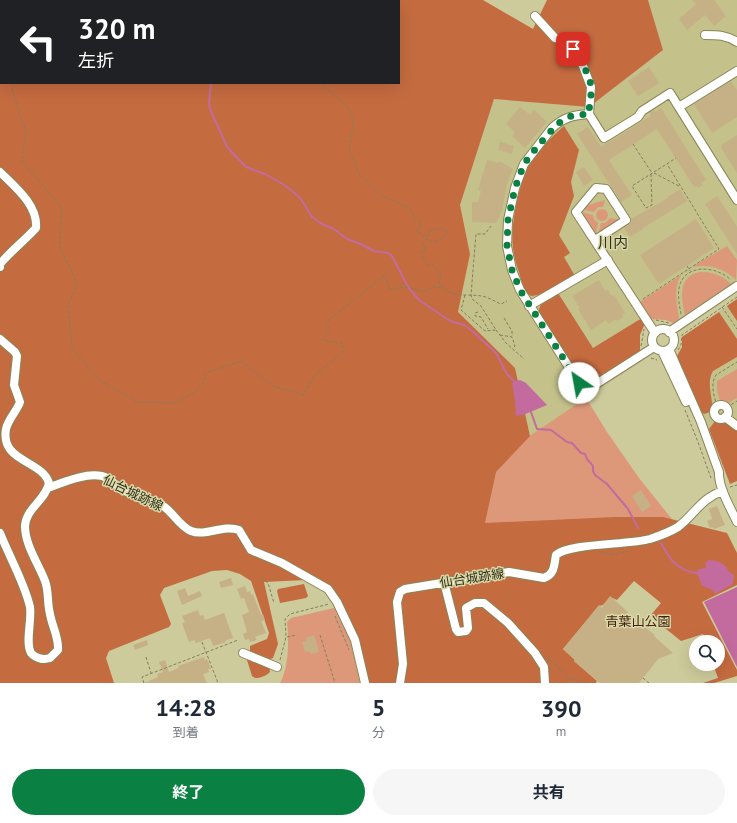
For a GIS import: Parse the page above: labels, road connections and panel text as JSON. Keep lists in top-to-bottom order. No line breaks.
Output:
{"streets":{"street":["仙台城跡線"]},"districts":["川内"],"parks":["青葉山公園"],"page":{"turn":["320 m","左折"],"eta":["14:28","到着","5","分","390","m"],"buttons":["終了","共有"]}}
